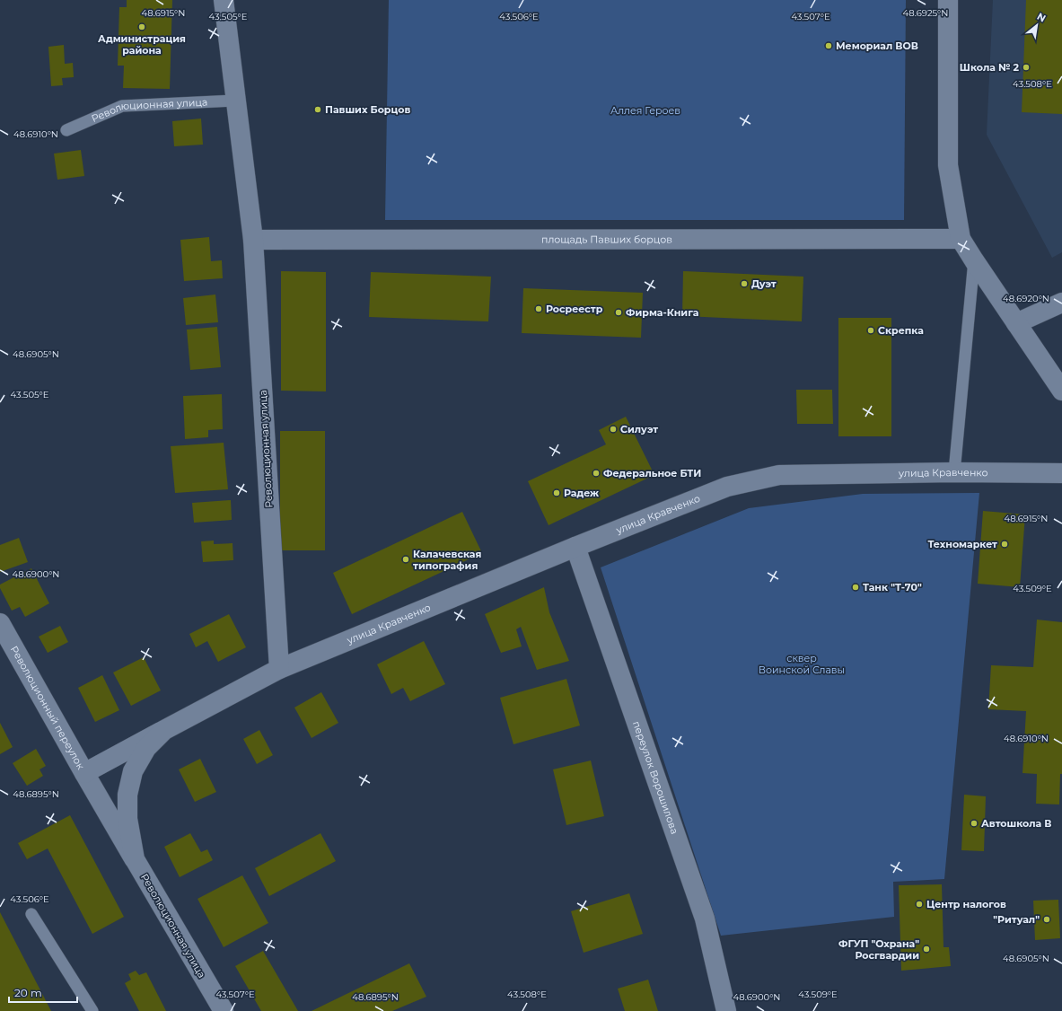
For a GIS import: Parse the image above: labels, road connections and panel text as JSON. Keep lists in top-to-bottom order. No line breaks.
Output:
{"streets":{"street":["Революционная улица","площадь Павших борцов","улица Кравченко","Революционный переулок","переулок Ворошилова"]},"crossings":[["Революционная улица","площадь Павших борцов"],["Революционная улица","улица Кравченко"],["Революционная улица","Революционный переулок"],["улица Кравченко","переулок Ворошилова"]],"parks":["Аллея Героев","сквер Воинской Славы"],"places":["Администрация района","Мемориал ВОВ","Школа № 2","Павших Борцов","Дуэт","Росреестр","Фирма-Книга","Скрепка","Силуэт","Федеральное БТИ","Радеж","Техномаркет","Калачевская типография","Танк \"Т-70\"","Автошкола В","Центр налогов","\"Ритуал\"","ФГУП \"Охрана\" Росгвардии"],"scale_bar":"20 m","north":"top right","coordinates":["48.6915°N","48.6925°N","43.505°E","43.506°E","43.507°E","43.508°E","48.6910°N","48.6920°N","48.6905°N","48.6900°N","43.509°E","48.6895°N"]}
